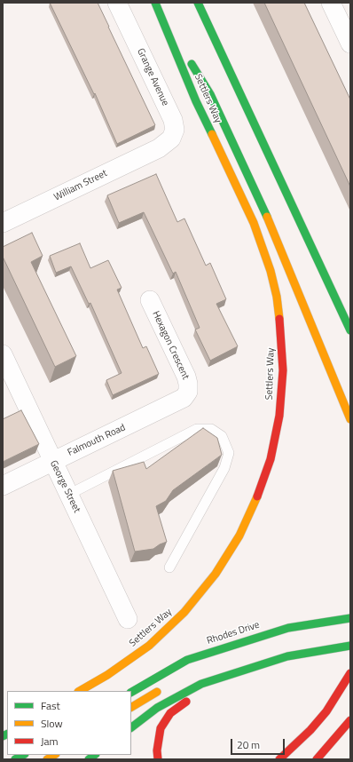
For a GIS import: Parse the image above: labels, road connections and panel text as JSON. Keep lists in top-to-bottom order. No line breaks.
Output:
{"streets":{"highway":["Settlers Way","Rhodes Drive"],"street":["Grange Avenue","William Street","Hexagon Crescent","Falmouth Road","George Street"]},"crossings":[["Grange Avenue","William Street"],["Hexagon Crescent","Falmouth Road"],["Falmouth Road","George Street"]],"legend":["Fast","Slow","Jam"],"scale_bar":"20 m"}
